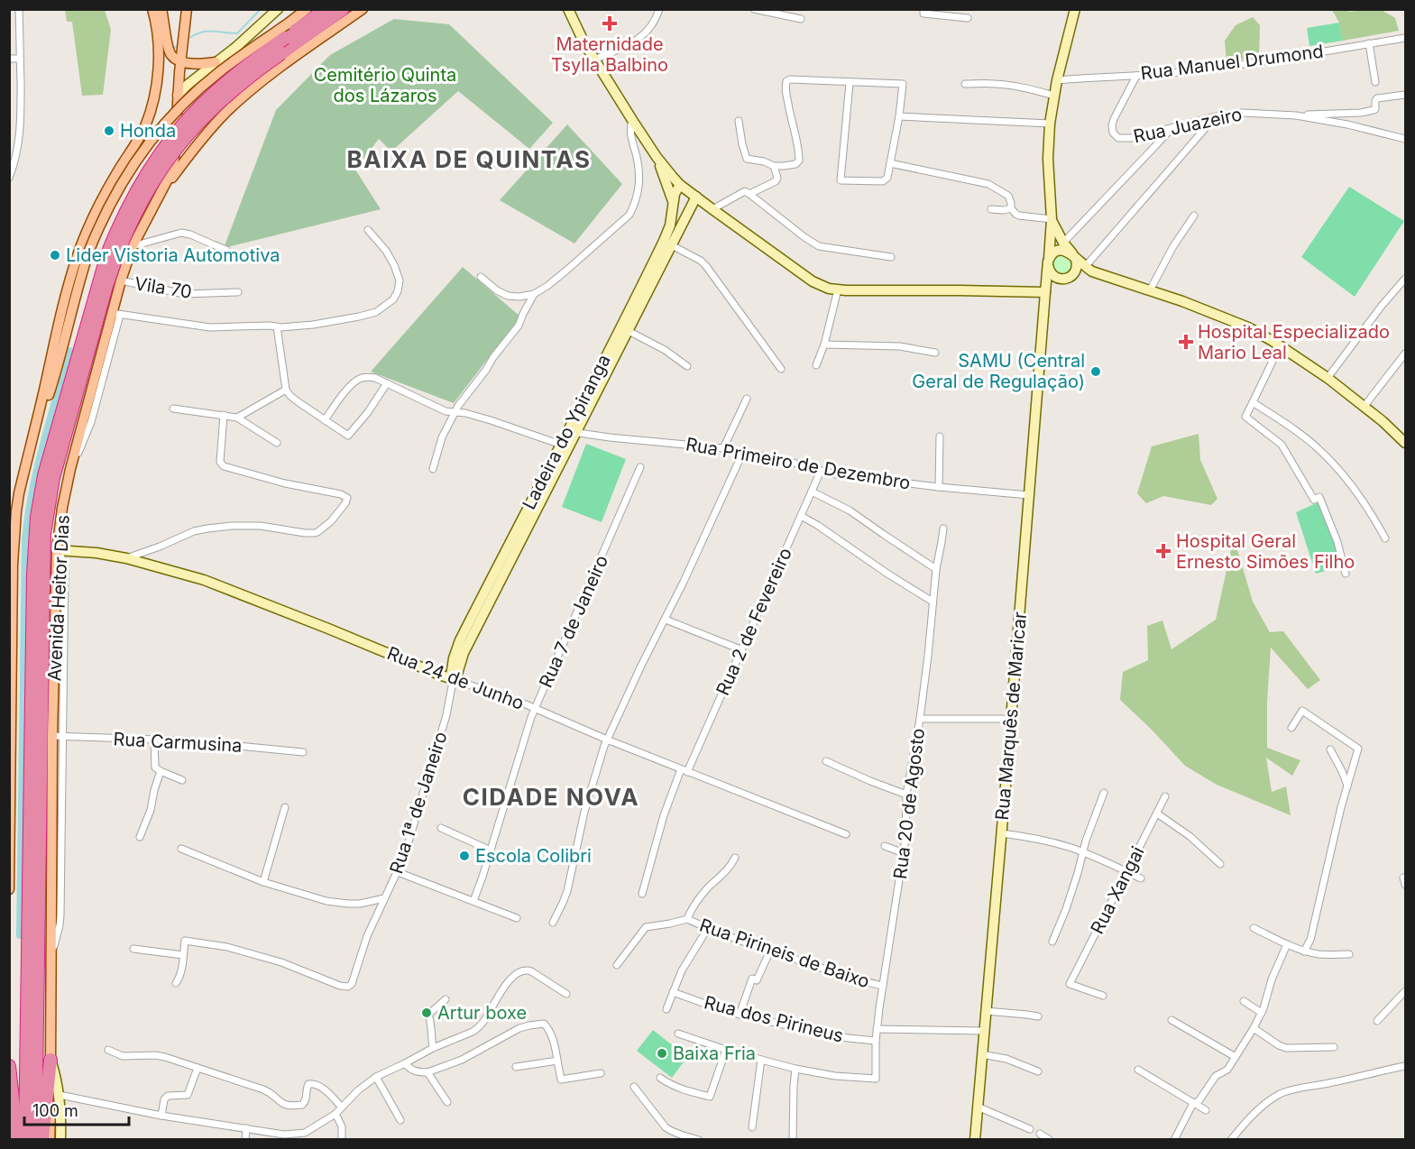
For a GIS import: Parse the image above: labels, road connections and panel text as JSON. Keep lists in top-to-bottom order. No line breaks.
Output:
{"streets":{"main road":["Ladeira do Ypiranga","Avenida Heitor Dias","Rua 24 de Junho","Rua Marquês de Maricar"],"street":["Rua Manuel Drumond","Rua Juazeiro","Vila 70","Rua Primeiro de Dezembro","Rua 7 de Janeiro","Rua 2 de Fevereiro","Rua Carmusina","Rua 1ª de Janeiro","Rua 20 de Agosto","Rua Xangai","Rua Pirineis de Baixo","Rua dos Pirineus"]},"crossings":[["Rua Manuel Drumond","Rua Juazeiro"],["Vila 70","Avenida Heitor Dias"],["Ladeira do Ypiranga","Rua Primeiro de Dezembro"],["Ladeira do Ypiranga","Rua 24 de Junho"],["Ladeira do Ypiranga","Rua 1ª de Janeiro"],["Rua Primeiro de Dezembro","Rua 2 de Fevereiro"],["Rua Primeiro de Dezembro","Rua Marquês de Maricar"],["Avenida Heitor Dias","Rua 24 de Junho"],["Avenida Heitor Dias","Rua Carmusina"],["Rua 7 de Janeiro","Rua 24 de Junho"],["Rua 2 de Fevereiro","Rua 24 de Junho"],["Rua 24 de Junho","Rua 1ª de Janeiro"],["Rua 20 de Agosto","Rua Pirineis de Baixo"],["Rua 20 de Agosto","Rua dos Pirineus"]],"districts":["BAIXA DE QUINTAS","CIDADE NOVA"],"parks":["Cemitério Quinta dos Lázaros"],"places":{"health":["Maternidade Tsylla Balbino","Hospital Especializado Mario Leal","Hospital Geral Ernesto Simões Filho"],"other":["Honda","Lider Vistoria Automotiva","SAMU (Central Geral de Regulação)","Escola Colibri","Artur boxe","Baixa Fria"]},"scale_bar":"100 m"}
